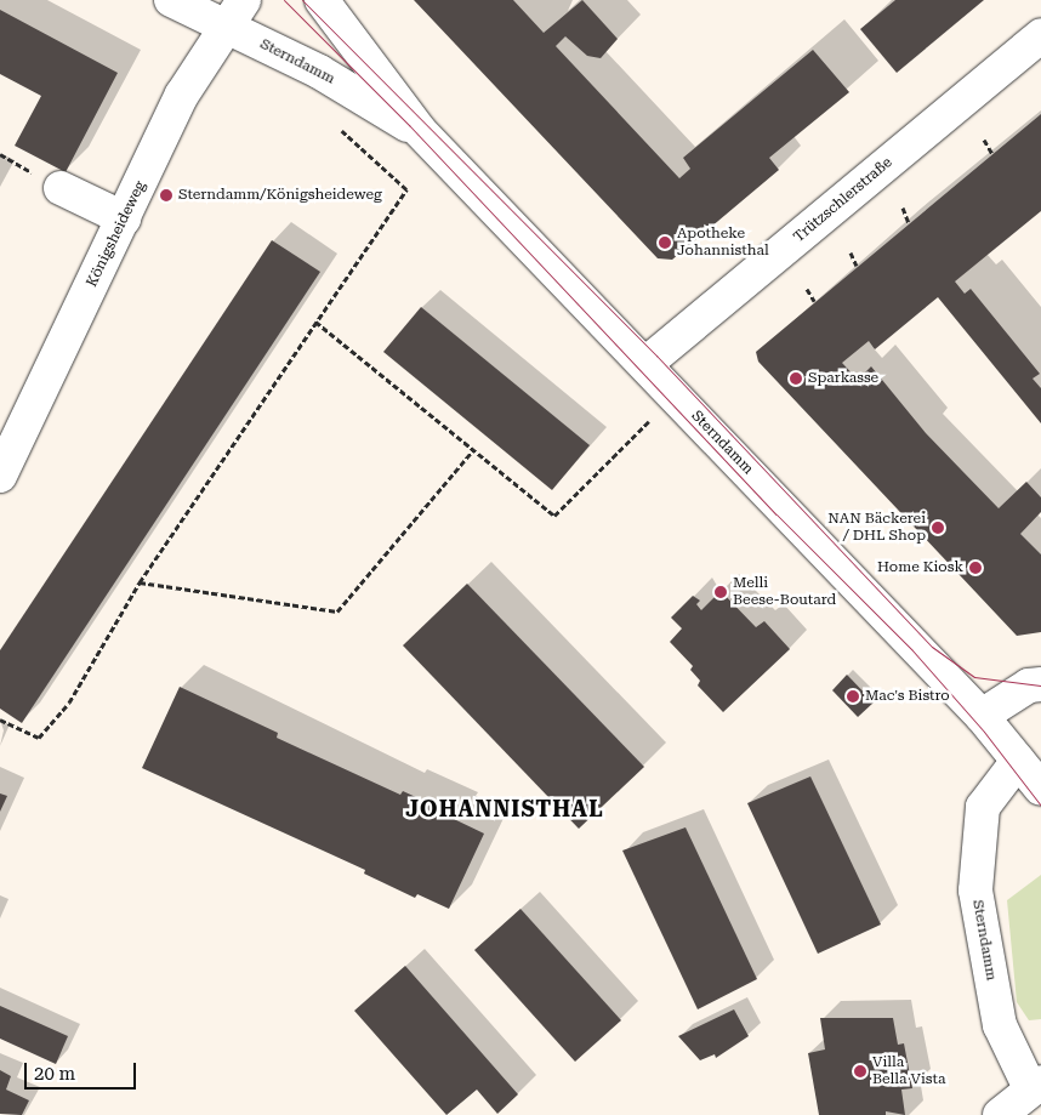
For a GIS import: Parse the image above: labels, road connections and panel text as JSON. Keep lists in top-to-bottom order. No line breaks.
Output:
{"streets":{"street":["Sterndamm","Trützschlerstraße","Königsheideweg"]},"crossings":[["Sterndamm","Trützschlerstraße"],["Sterndamm","Königsheideweg"]],"districts":["JOHANNISTHAL"],"places":["Sterndamm/Königsheideweg","Apotheke Johannisthal","Sparkasse","NAN Bäckerei / DHL Shop","Home Kiosk","Melli Beese-Boutard","Mac's Bistro","Villa Bella Vista"],"scale_bar":"20 m"}
